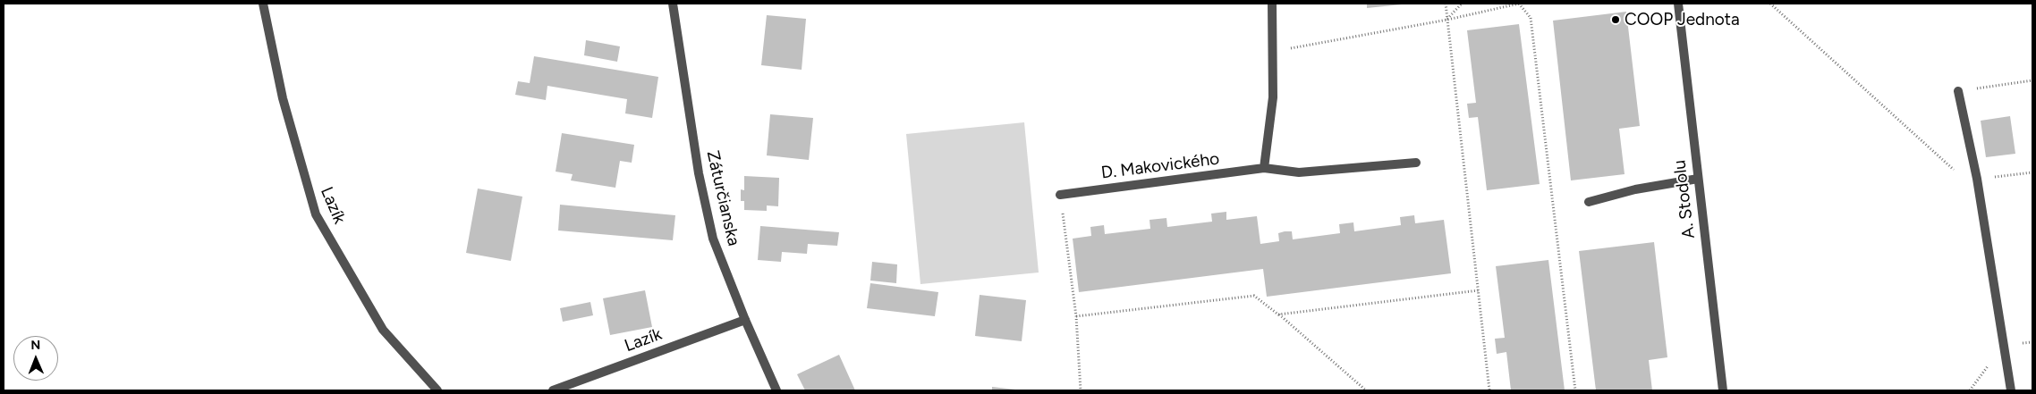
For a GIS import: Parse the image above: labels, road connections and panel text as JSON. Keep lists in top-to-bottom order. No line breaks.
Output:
{"streets":{"street":["D. Makovického","Záturčianska","A. Stodolu","Lazík"]},"crossings":[["Záturčianska","Lazík"]],"places":["COOP Jednota"],"north":"top"}
